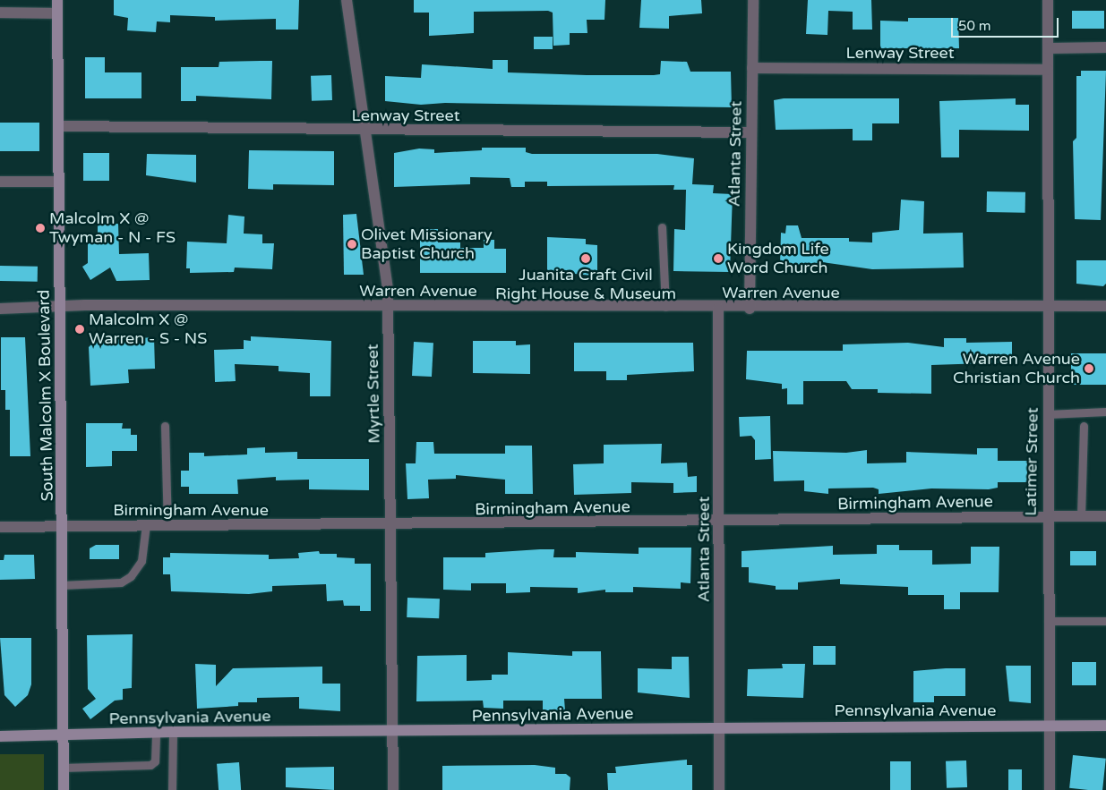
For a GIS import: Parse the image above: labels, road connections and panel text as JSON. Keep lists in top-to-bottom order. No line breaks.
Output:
{"streets":{"street":["Lenway Street","Atlanta Street","Warren Avenue","Myrtle Street","South Malcolm X Boulevard","Latimer Street","Birmingham Avenue","Pennsylvania Avenue"]},"crossings":[["Lenway Street","Atlanta Street"],["Lenway Street","Myrtle Street"],["Lenway Street","South Malcolm X Boulevard"],["Lenway Street","Latimer Street"],["Atlanta Street","Warren Avenue"],["Atlanta Street","Birmingham Avenue"],["Atlanta Street","Pennsylvania Avenue"],["Warren Avenue","Myrtle Street"],["Warren Avenue","South Malcolm X Boulevard"],["Warren Avenue","Latimer Street"],["Myrtle Street","Birmingham Avenue"],["Myrtle Street","Pennsylvania Avenue"],["South Malcolm X Boulevard","Birmingham Avenue"],["South Malcolm X Boulevard","Pennsylvania Avenue"],["Latimer Street","Birmingham Avenue"],["Latimer Street","Pennsylvania Avenue"]],"places":["Malcolm X @ Twyman - N - FS","Olivet Missionary Baptist Church","Juanita Craft Civil Right House & Museum","Kingdom Life Word Church","Malcolm X @ Warren - S - NS","Warren Avenue Christian Church"],"scale_bar":"50 m"}
